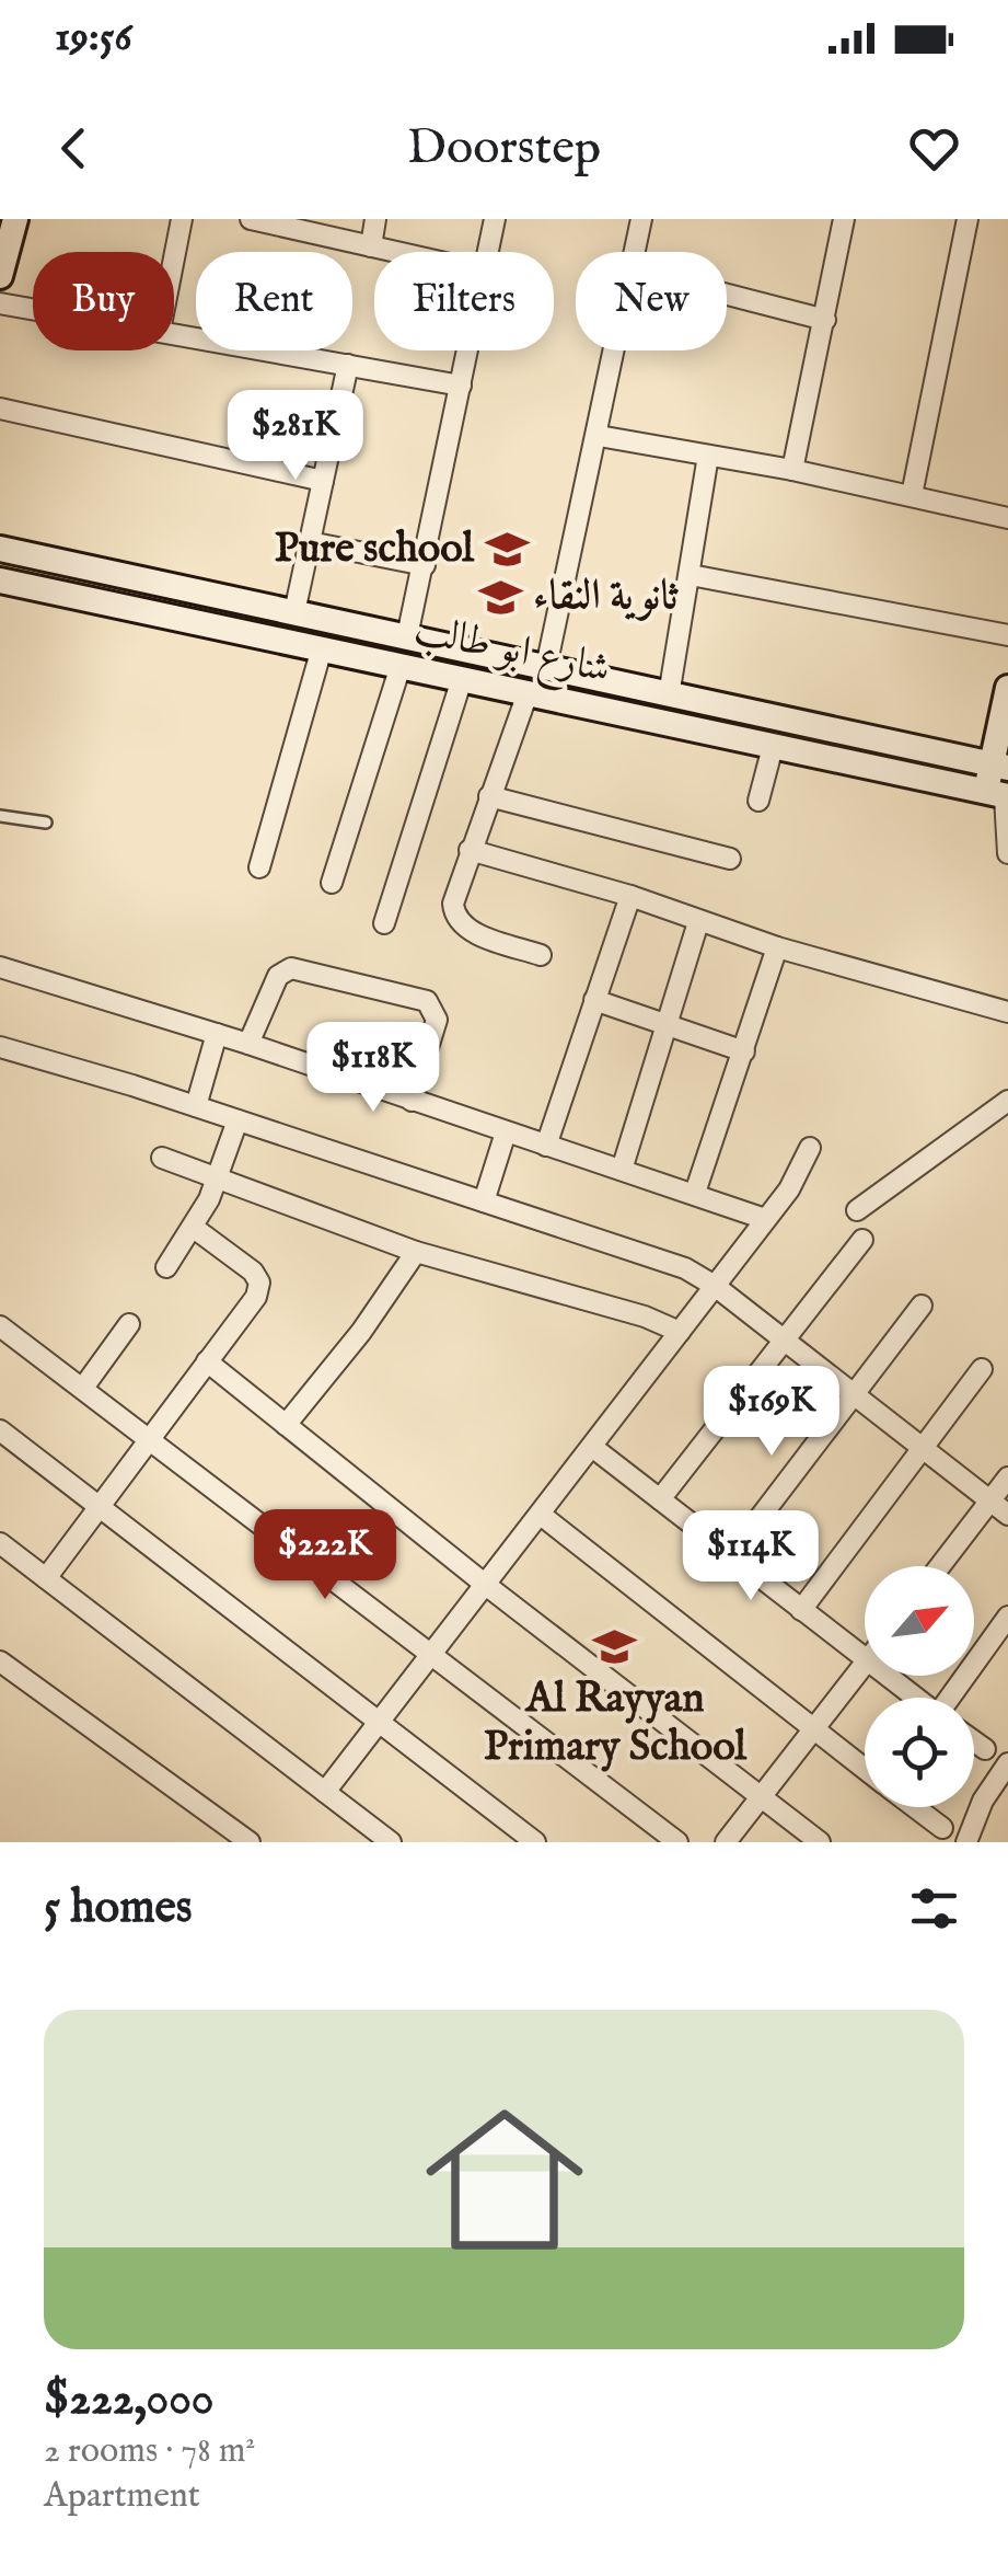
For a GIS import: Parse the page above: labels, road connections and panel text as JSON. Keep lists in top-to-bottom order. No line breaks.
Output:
{"streets":{"street":["شارع ابو طالب"]},"places":{"school or university":["Pure school","ثانوية النقاء","Al Rayyan Primary School"]},"north":"top right","page":{"status":"19:56","header":"Doorstep","chip":["Buy","Rent","Filters","New"],"price":["$281K","$118K","$169K","$222K","$114K"],"heading":"5 homes","list":[{"name":"$222,000","note":"2 rooms · 78 m² · Apartment"}]}}
